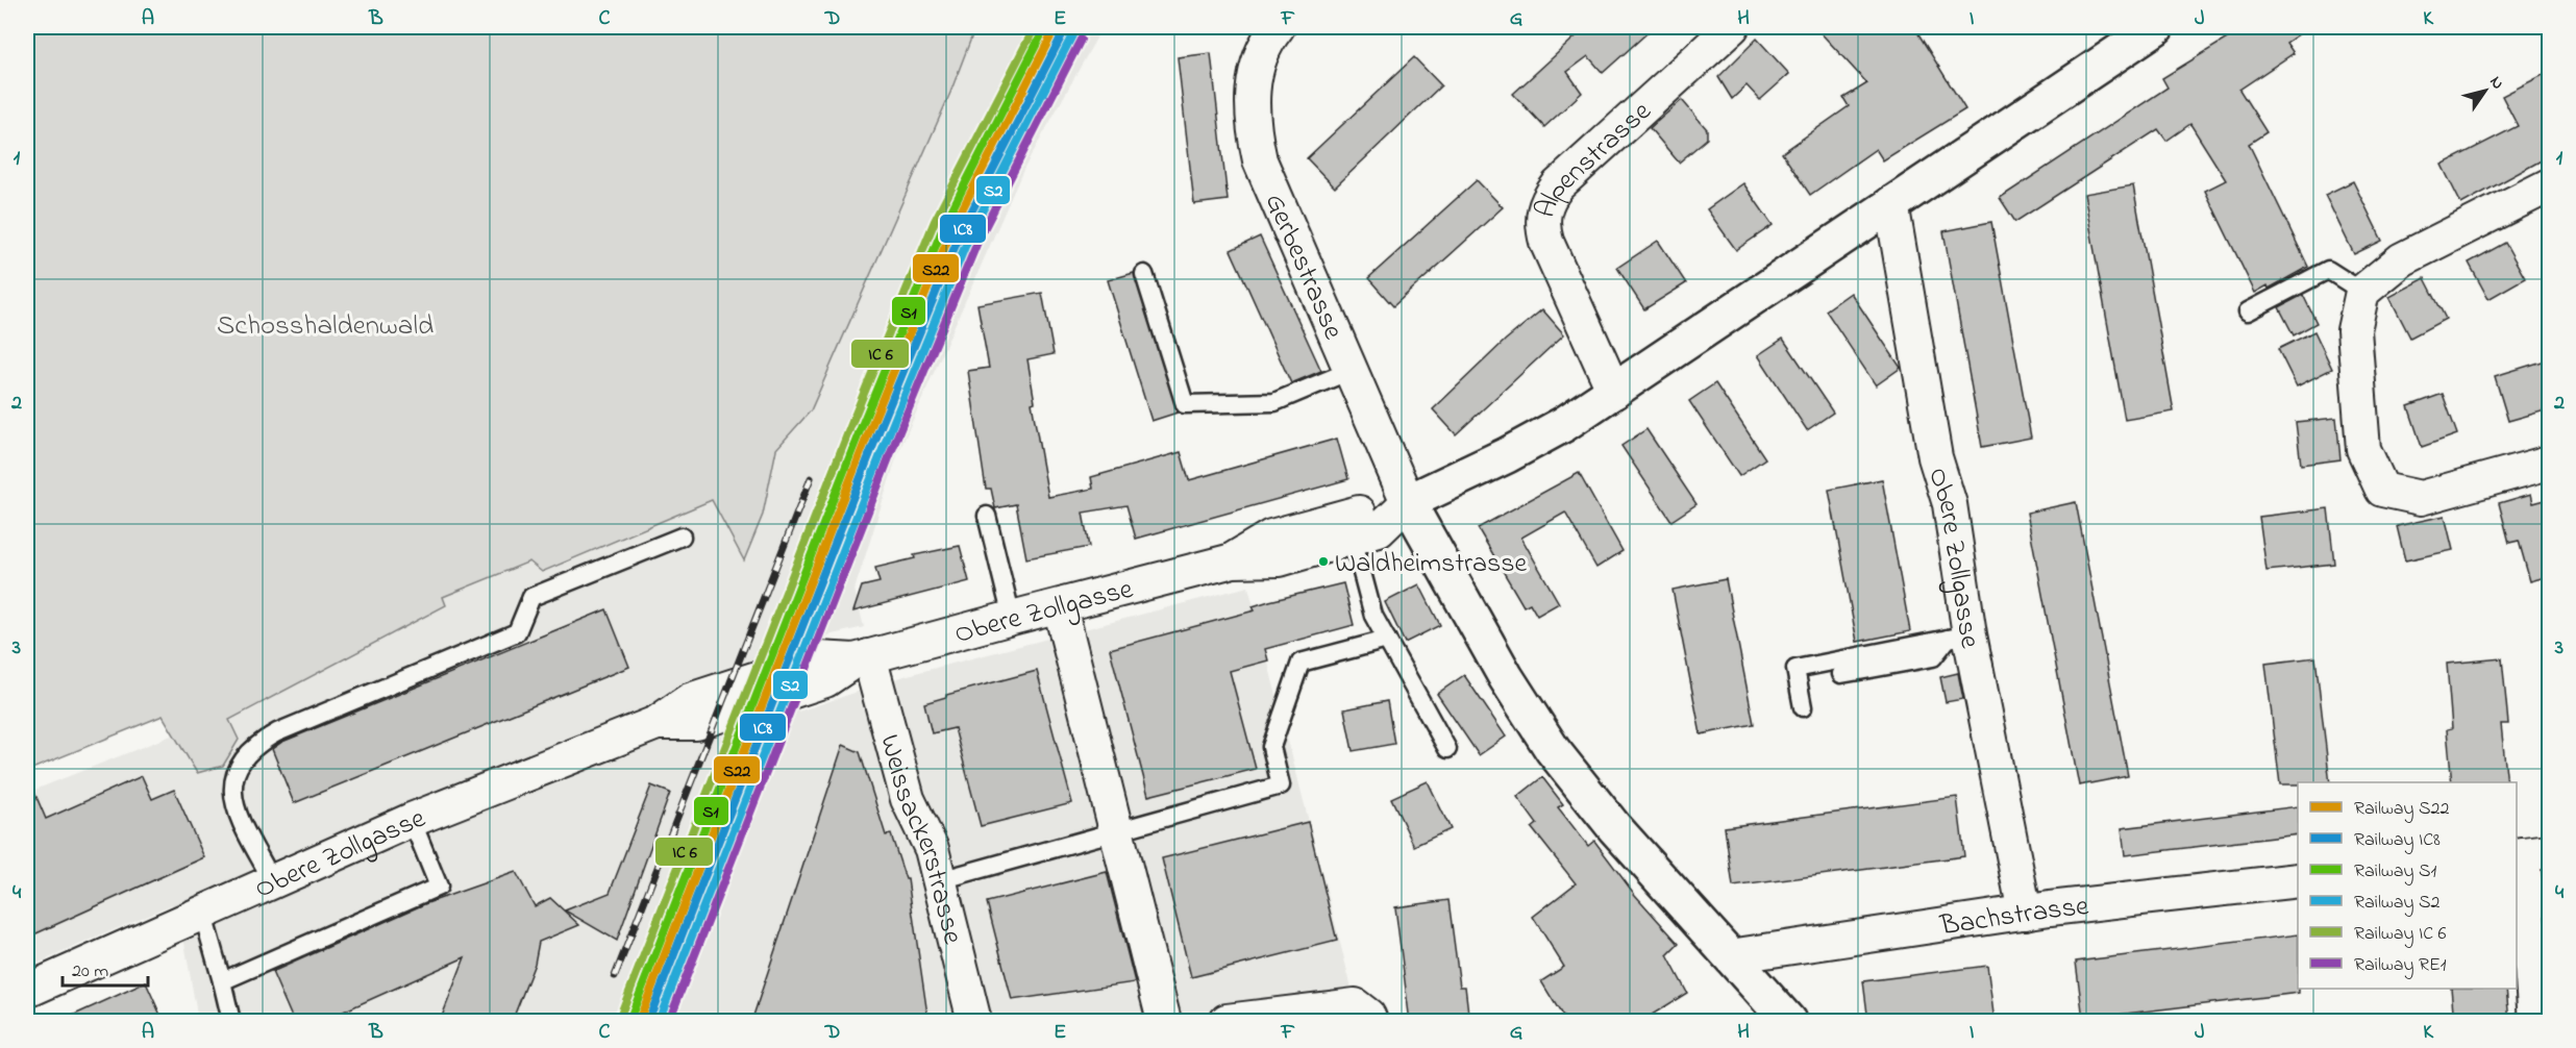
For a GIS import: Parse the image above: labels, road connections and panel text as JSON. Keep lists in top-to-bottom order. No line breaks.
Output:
{"streets":{"street":["Alpenstrasse","Gerbestrasse","Obere Zollgasse","Weissackerstrasse","Bachstrasse"]},"crossings":[["Alpenstrasse","Obere Zollgasse"],["Gerbestrasse","Obere Zollgasse"],["Obere Zollgasse","Weissackerstrasse"],["Obere Zollgasse","Bachstrasse"]],"parks":["Schosshaldenwald"],"places":["Waldheimstrasse"],"lines":["rail line S22","rail line S1","rail line IC8","rail line S2","rail line RE1"],"legend":["Railway S22","Railway IC8","Railway S1","Railway S2","Railway IC 6","Railway RE1"],"scale_bar":"20 m","north":"top right","grid":{"columns":["A","B","C","D","E","F","G","H","I","J","K"],"rows":["1","2","3","4"]}}
